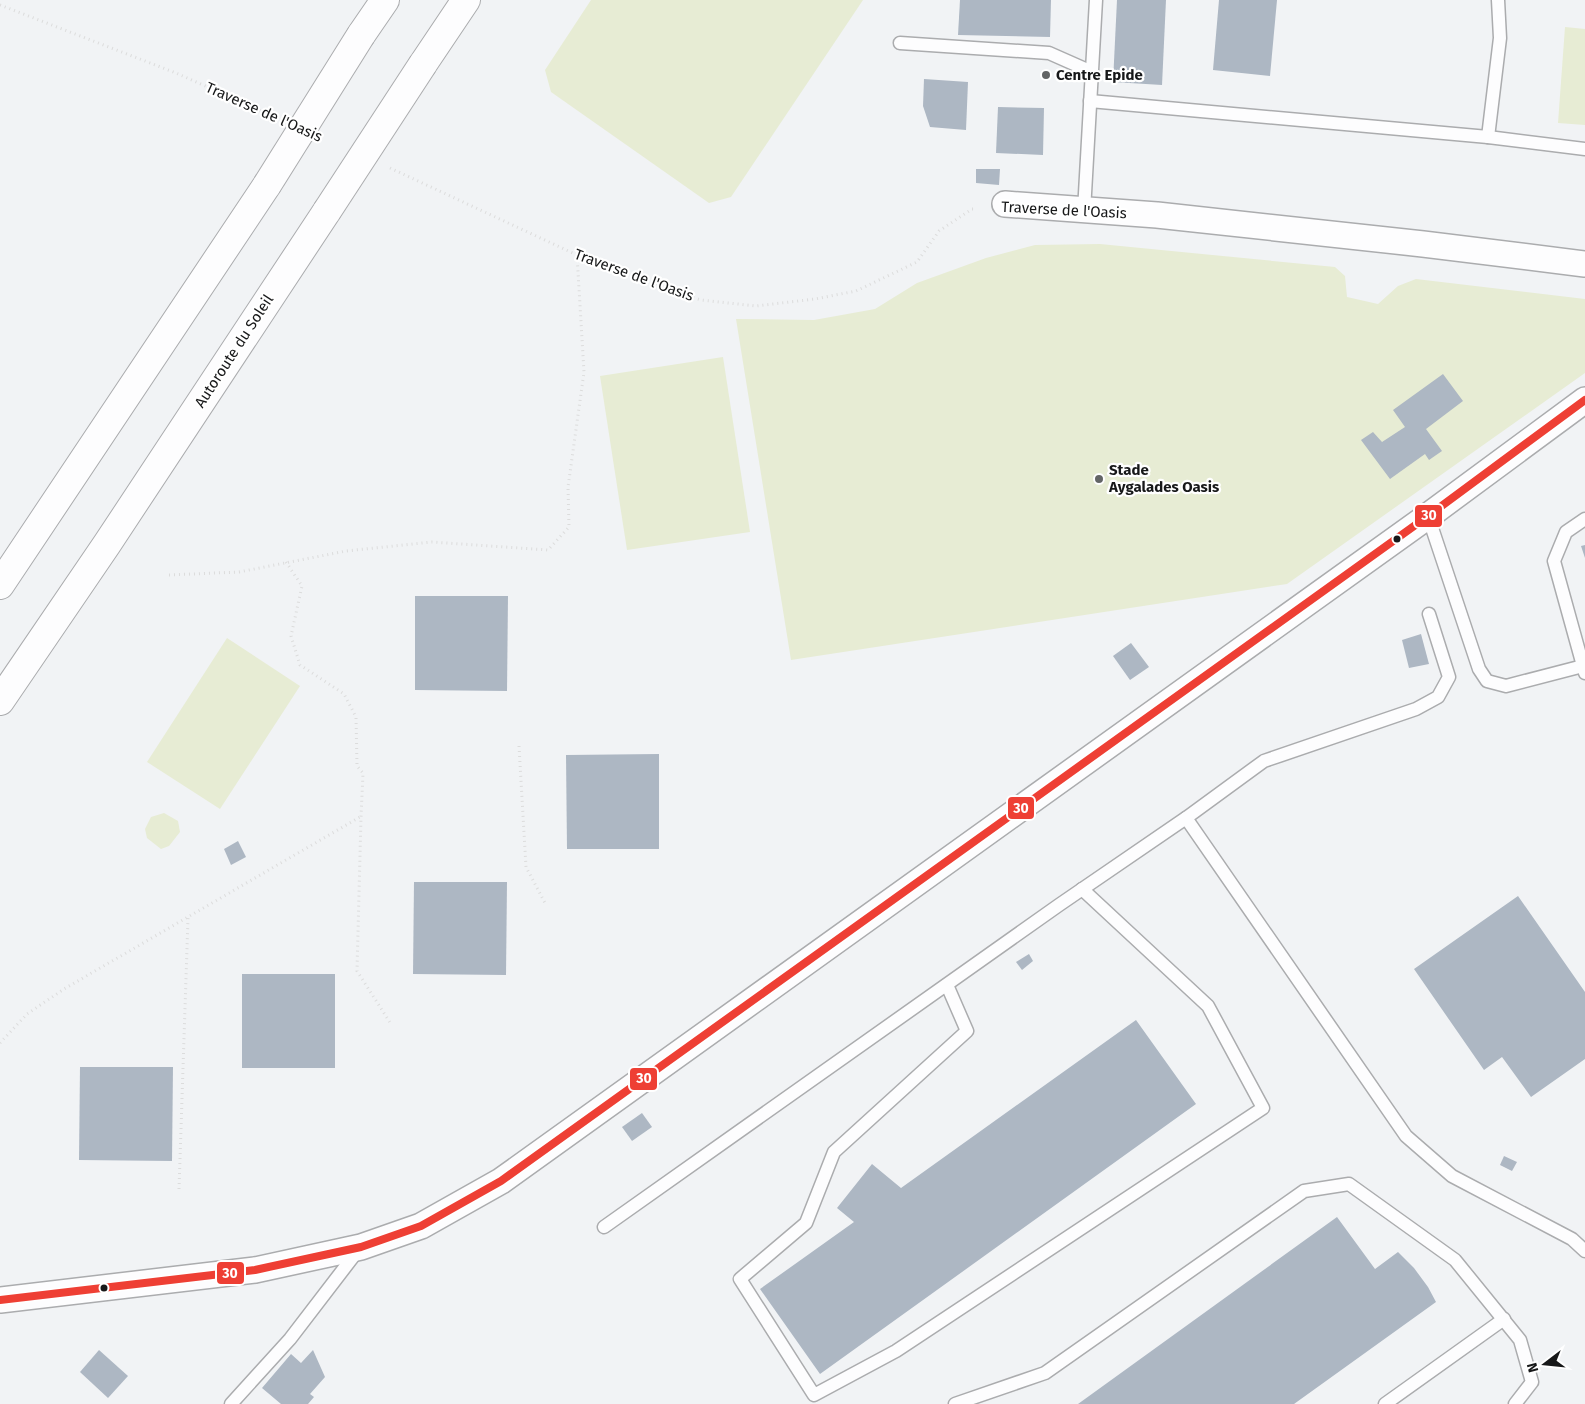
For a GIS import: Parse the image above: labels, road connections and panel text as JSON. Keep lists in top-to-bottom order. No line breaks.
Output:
{"streets":{"highway":["Autoroute du Soleil"],"street":["Traverse de l'Oasis"]},"places":["Centre Epide","Stade Aygalades Oasis"],"lines":["transit line 30"],"north":"left"}
